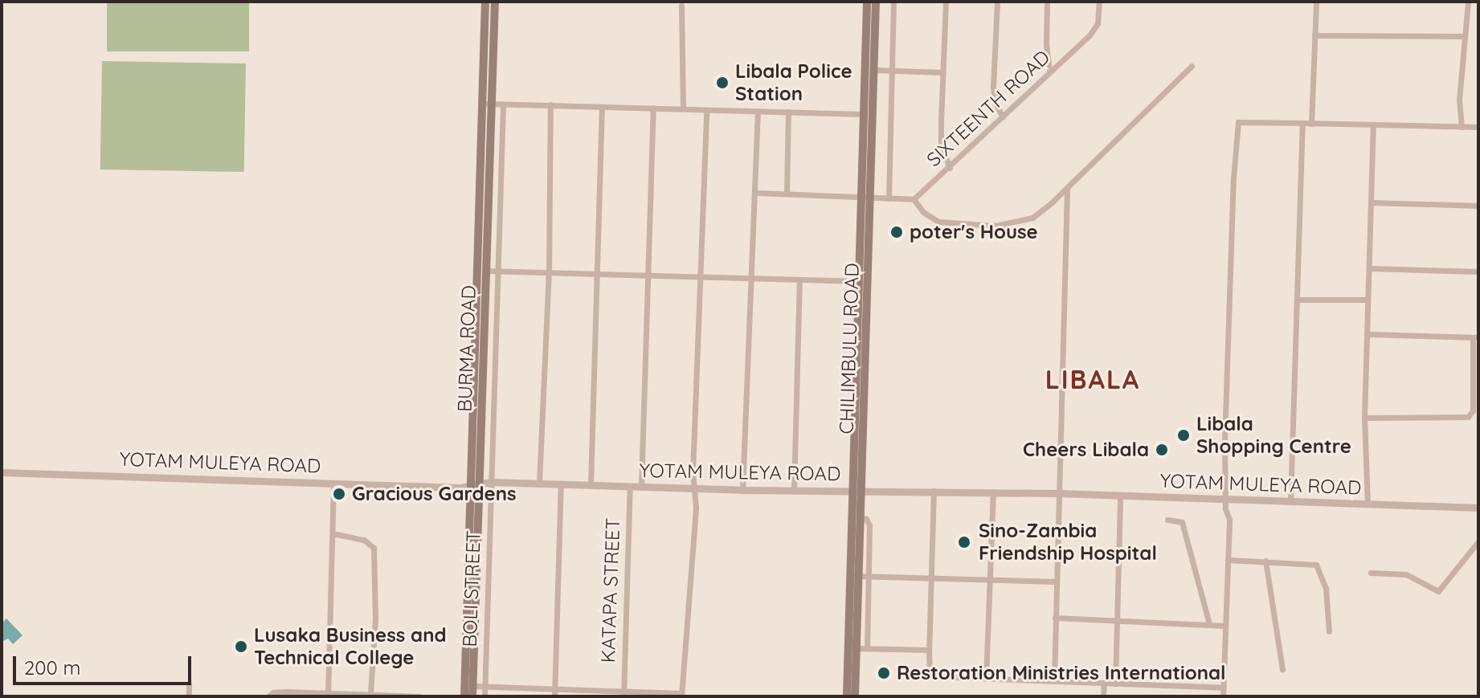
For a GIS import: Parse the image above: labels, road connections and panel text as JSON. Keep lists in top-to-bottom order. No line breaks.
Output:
{"streets":{"main road":["BURMA ROAD","CHILIMBULU ROAD"],"street":["SIXTEENTH ROAD","YOTAM MULEYA ROAD","BOLI STREET","KATAPA STREET"]},"crossings":[["BURMA ROAD","YOTAM MULEYA ROAD"],["CHILIMBULU ROAD","YOTAM MULEYA ROAD"],["YOTAM MULEYA ROAD","BOLI STREET"],["YOTAM MULEYA ROAD","KATAPA STREET"]],"districts":["LIBALA"],"places":["Libala Police Station","poter's House","Libala Shopping Centre","Cheers Libala","Gracious Gardens","Sino-Zambia Friendship Hospital","Lusaka Business and Technical College","Restoration Ministries International"],"scale_bar":"200 m"}
